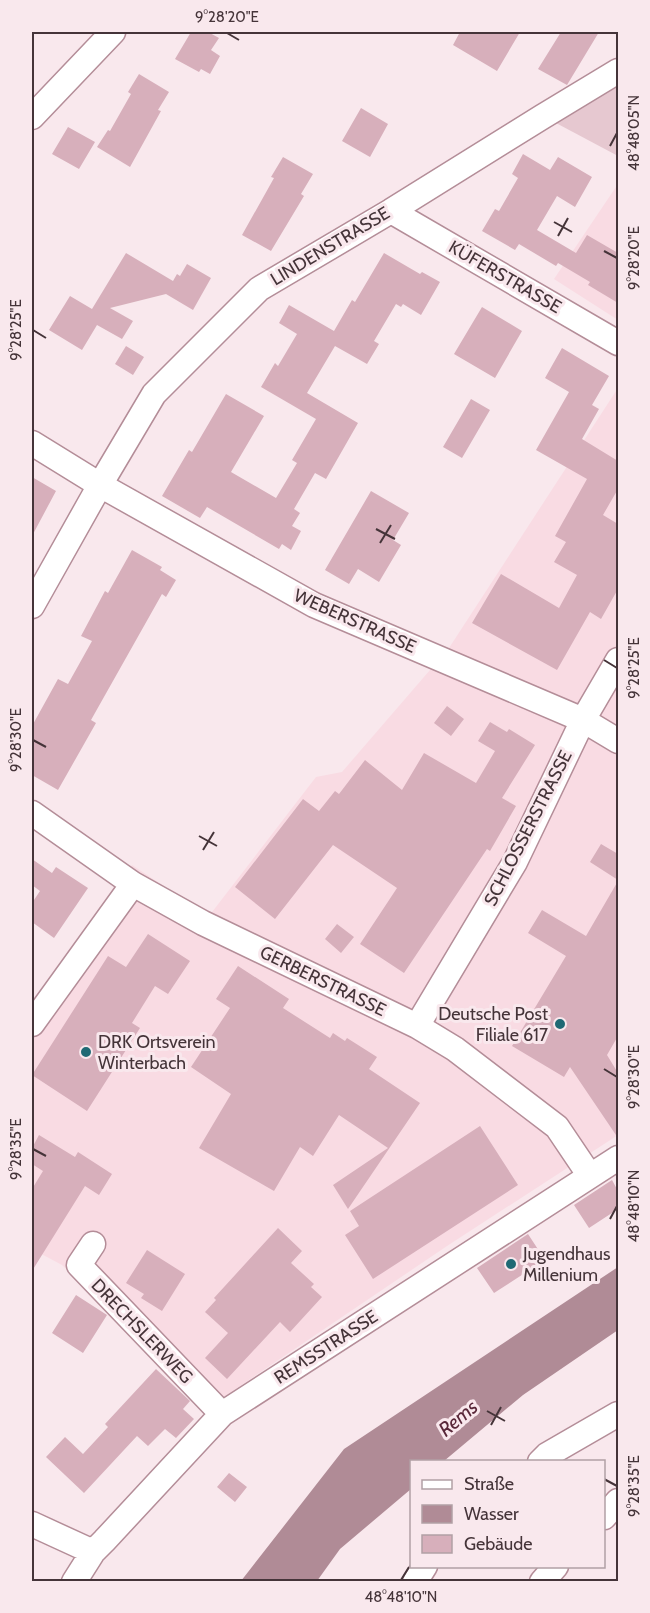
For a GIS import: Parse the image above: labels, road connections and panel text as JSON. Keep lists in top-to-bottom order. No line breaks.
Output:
{"streets":{"street":["LINDENSTRASSE","KÜFERSTRASSE","WEBERSTRASSE","SCHLOSSERSTRASSE","GERBERSTRASSE","DRECHSLERWEG","REMSSTRASSE"]},"crossings":[["LINDENSTRASSE","KÜFERSTRASSE"],["LINDENSTRASSE","WEBERSTRASSE"],["WEBERSTRASSE","SCHLOSSERSTRASSE"],["SCHLOSSERSTRASSE","GERBERSTRASSE"],["GERBERSTRASSE","REMSSTRASSE"],["DRECHSLERWEG","REMSSTRASSE"]],"water":["Rems"],"places":["Deutsche Post Filiale 617","DRK Ortsverein Winterbach","Jugendhaus Millenium"],"legend":["Straße","Wasser","Gebäude"],"coordinates":["9°28'20\"E","48°48'05\"N","9°28'25\"E","9°28'30\"E","9°28'35\"E","48°48'10\"N"]}
